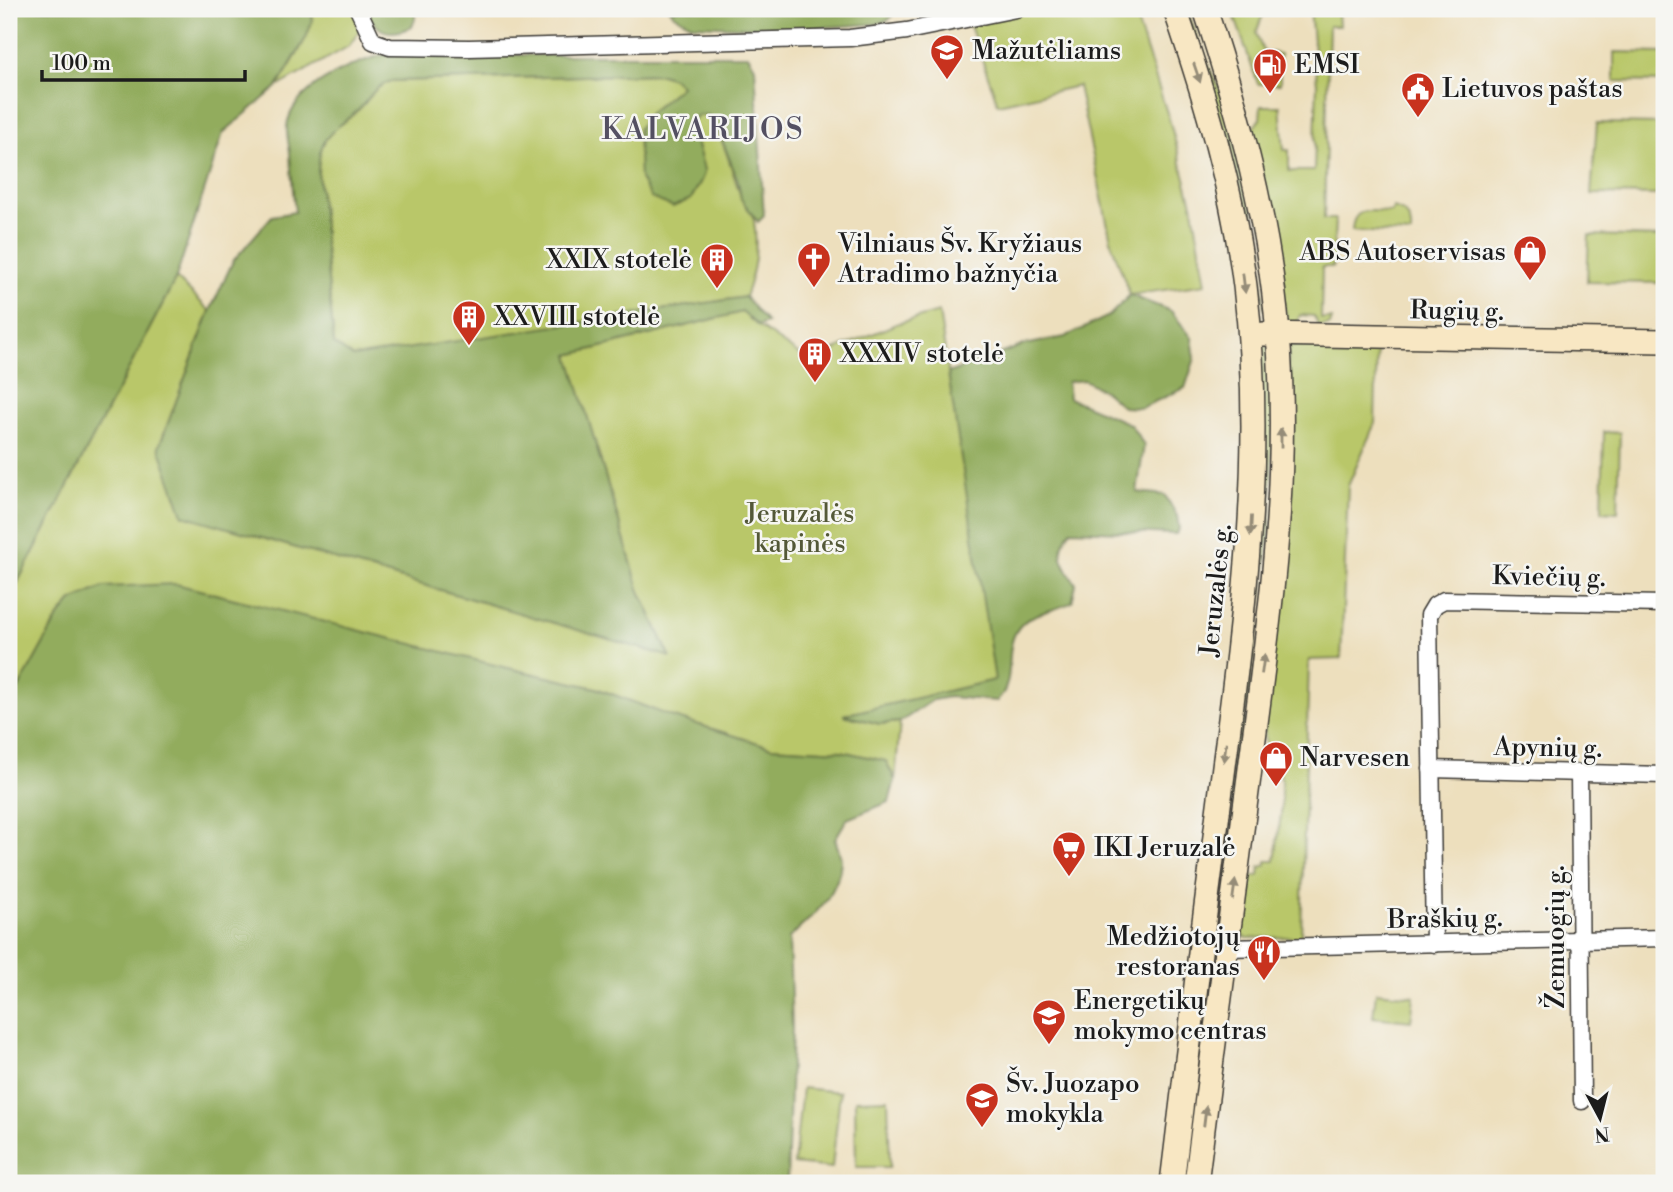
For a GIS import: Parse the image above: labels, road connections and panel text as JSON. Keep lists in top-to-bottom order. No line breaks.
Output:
{"streets":{"main road":["Rugių g.","Jeruzalės g."],"street":["Kviečių g.","Apynių g.","Braškių g.","Žemuogių g."]},"crossings":[["Rugių g.","Jeruzalės g."],["Kviečių g.","Apynių g."],["Jeruzalės g.","Braškių g."],["Apynių g.","Žemuogių g."],["Braškių g.","Žemuogių g."]],"districts":["KALVARIJOS"],"parks":["Jeruzalės kapinės"],"places":{"school or university":["Mažutėliams","Energetikų mokymo centras","Šv. Juozapo mokykla"],"fuel station":["EMSI"],"public building":["Lietuvos paštas"],"shop":["ABS Autoservisas","Narvesen"],"church":["Vilniaus Šv. Kryžiaus Atradimo bažnyčia"],"building":["XXIX stotelė","XXVIII stotelė","XXXIV stotelė"],"supermarket":["IKI Jeruzalė"],"restaurant":["Medžiotojų restoranas"]},"scale_bar":"100 m","north":"bottom"}
